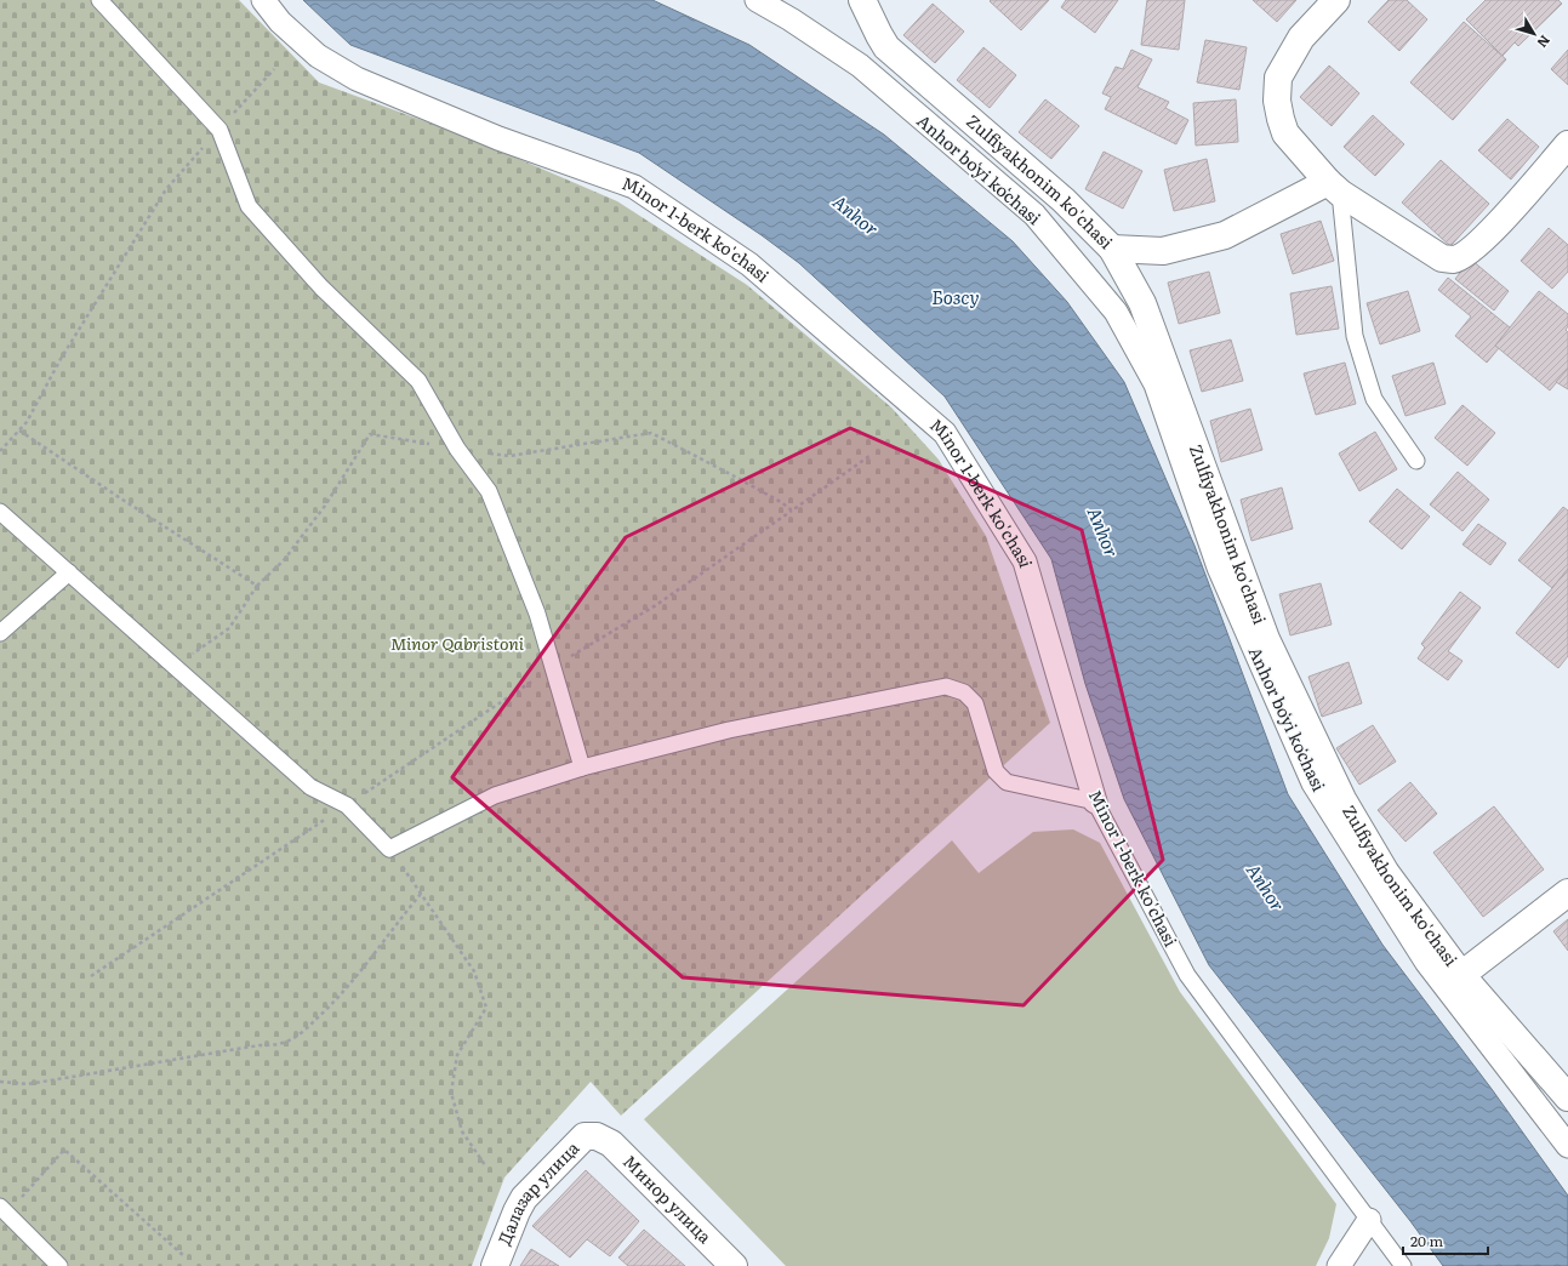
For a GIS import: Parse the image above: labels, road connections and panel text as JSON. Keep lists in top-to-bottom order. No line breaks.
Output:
{"streets":{"street":["Anhor boʻyi koʻchasi","Zulfiyakhonim ko'chasi","Minor 1-berk ko'chasi","Далазар улица","Минор улица"]},"crossings":[["Далазар улица","Минор улица"]],"water":["Anhor","Бозсу"],"parks":["Minor Qabristoni"],"scale_bar":"20 m","north":"bottom right"}
